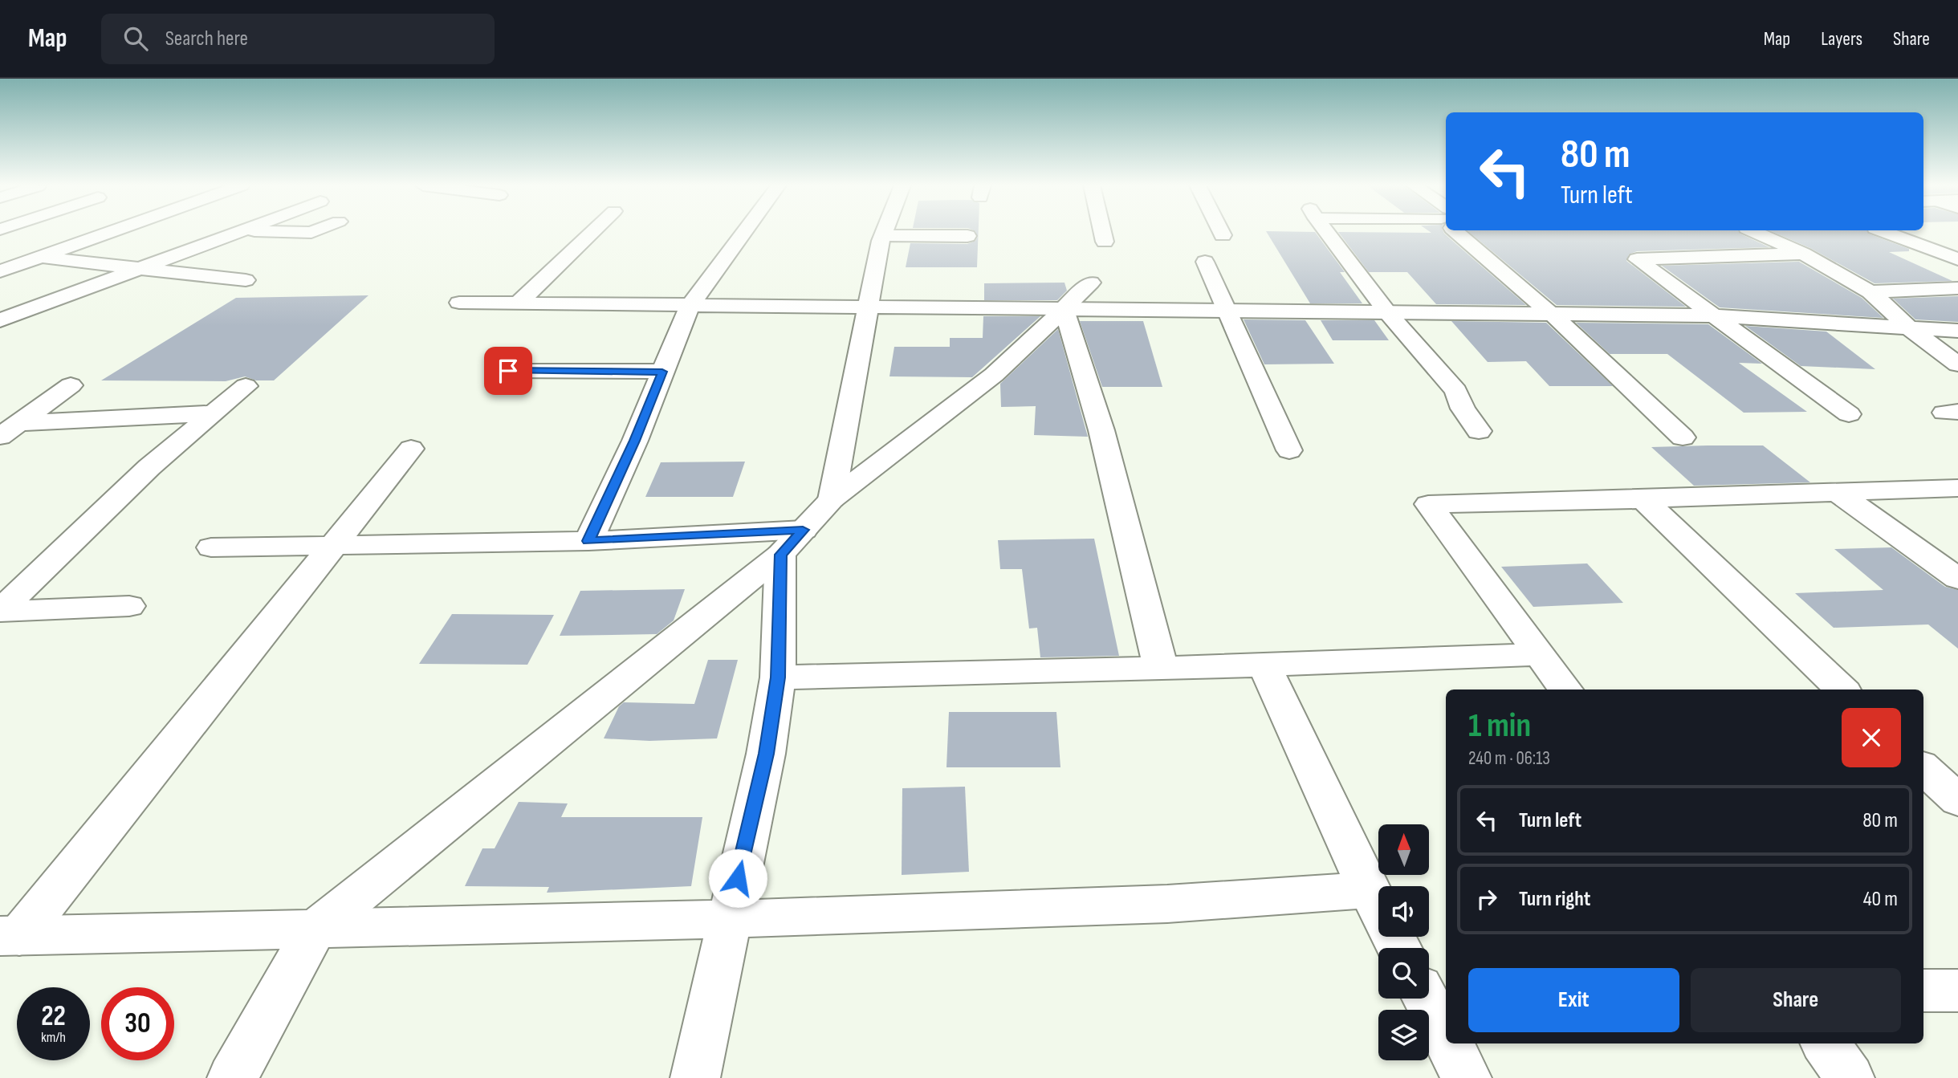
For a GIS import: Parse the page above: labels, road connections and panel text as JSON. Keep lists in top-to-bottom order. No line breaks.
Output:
{"north":"top","page":{"header":"Map","search":"Search here","nav":["Map","Layers","Share"],"turn":["80 m","Turn left"],"heading":["1 min","240 m · 06:13"],"list":[{"name":"Turn left","value":"80 m"},{"name":"Turn right","value":"40 m"}],"buttons":["Exit","Share"],"speed":"22 km/h","limit":"30"}}
